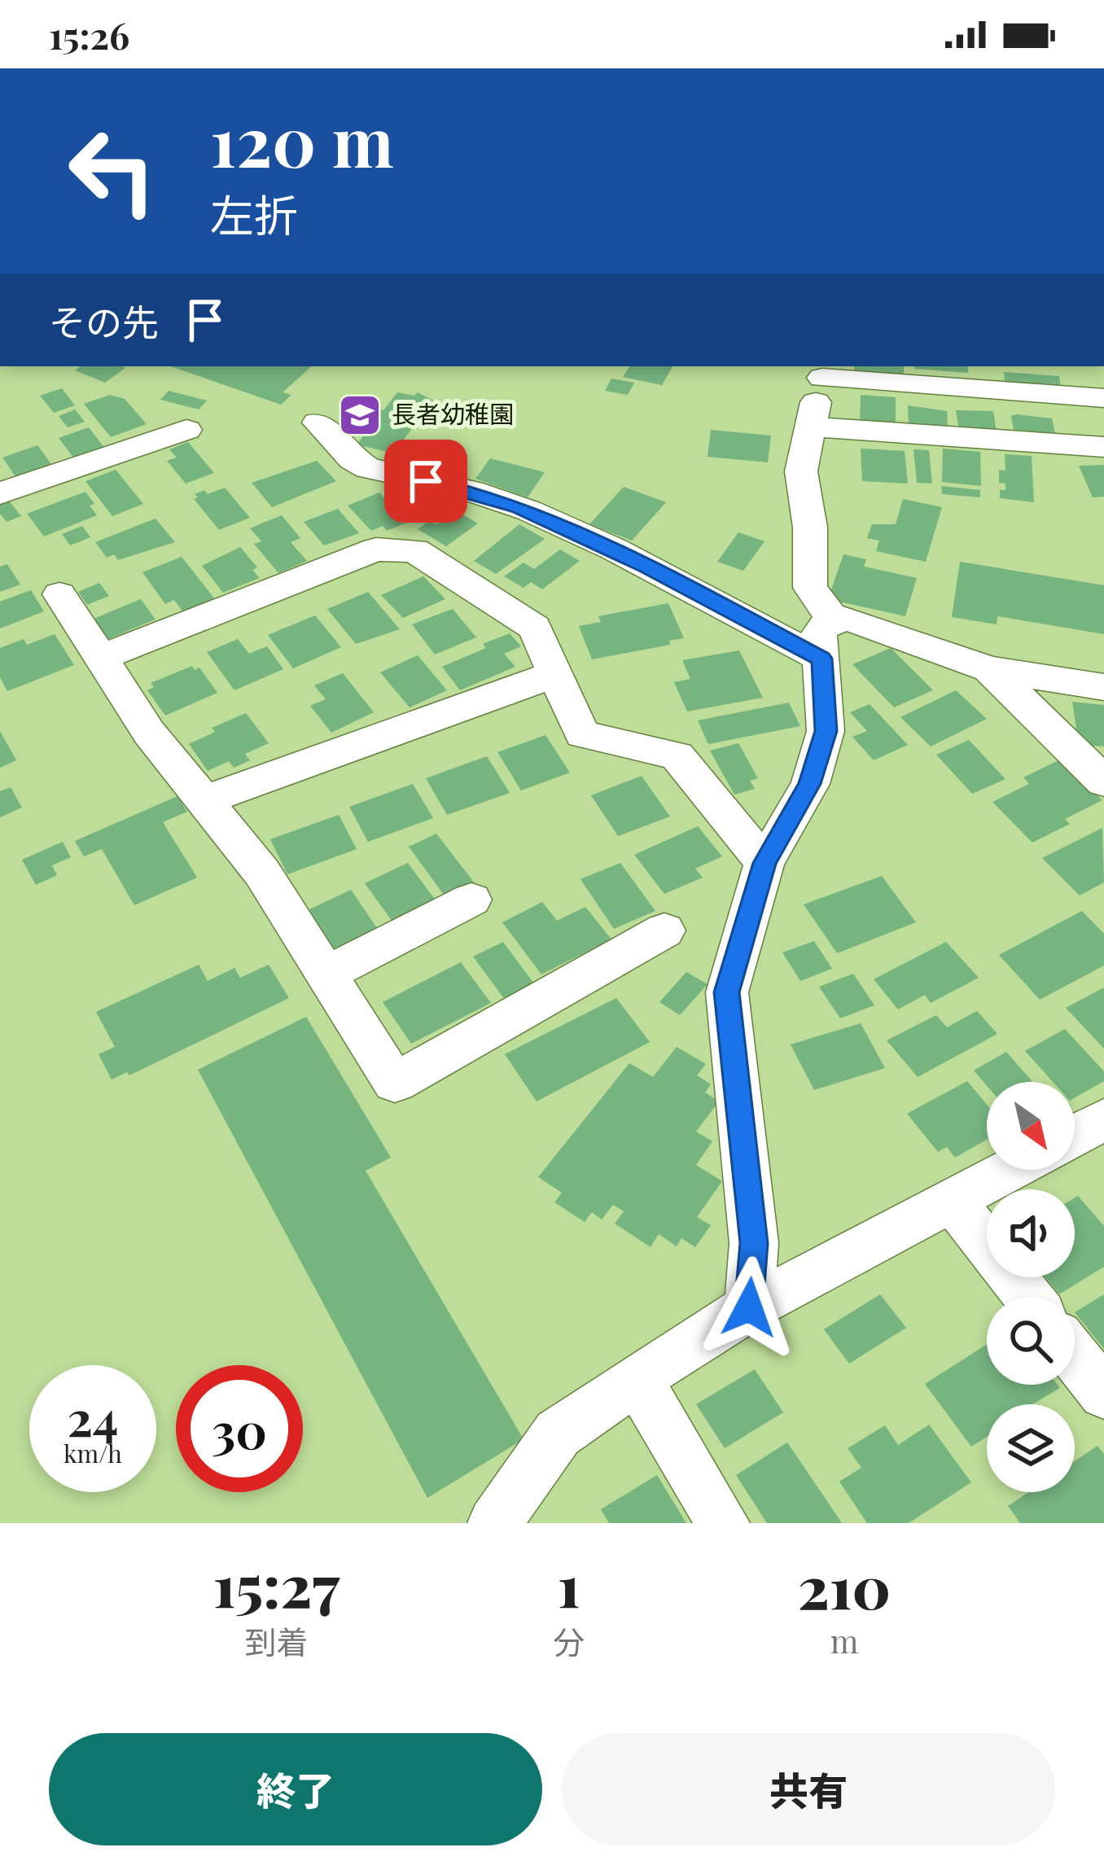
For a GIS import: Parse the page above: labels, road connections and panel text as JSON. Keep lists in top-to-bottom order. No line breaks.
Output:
{"places":{"school or university":["長者幼稚園"]},"north":"bottom right","page":{"status":"15:26","turn":["120 m","左折"],"then":"その先","speed":"24 km/h","limit":"30","eta":["15:27","到着","1","分","210","m"],"buttons":["終了","共有"]}}
